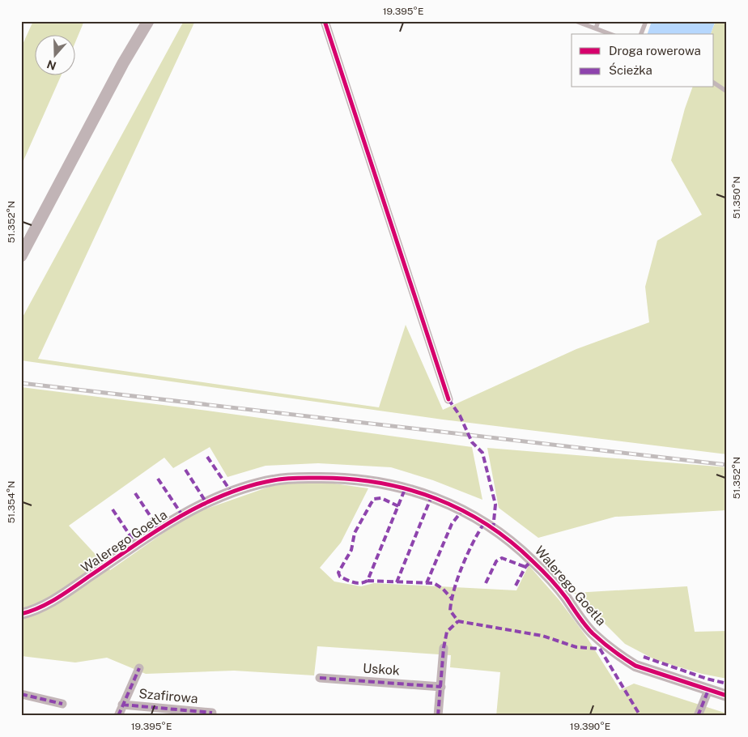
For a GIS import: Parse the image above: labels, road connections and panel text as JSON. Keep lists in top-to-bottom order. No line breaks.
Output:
{"streets":{"street":["Walerego Goetla","Uskok","Szafirowa"]},"legend":["Droga rowerowa","Ścieżka"],"north":"bottom","coordinates":["19.395°E","51.350°N","51.352°N","51.354°N","19.390°E"]}
